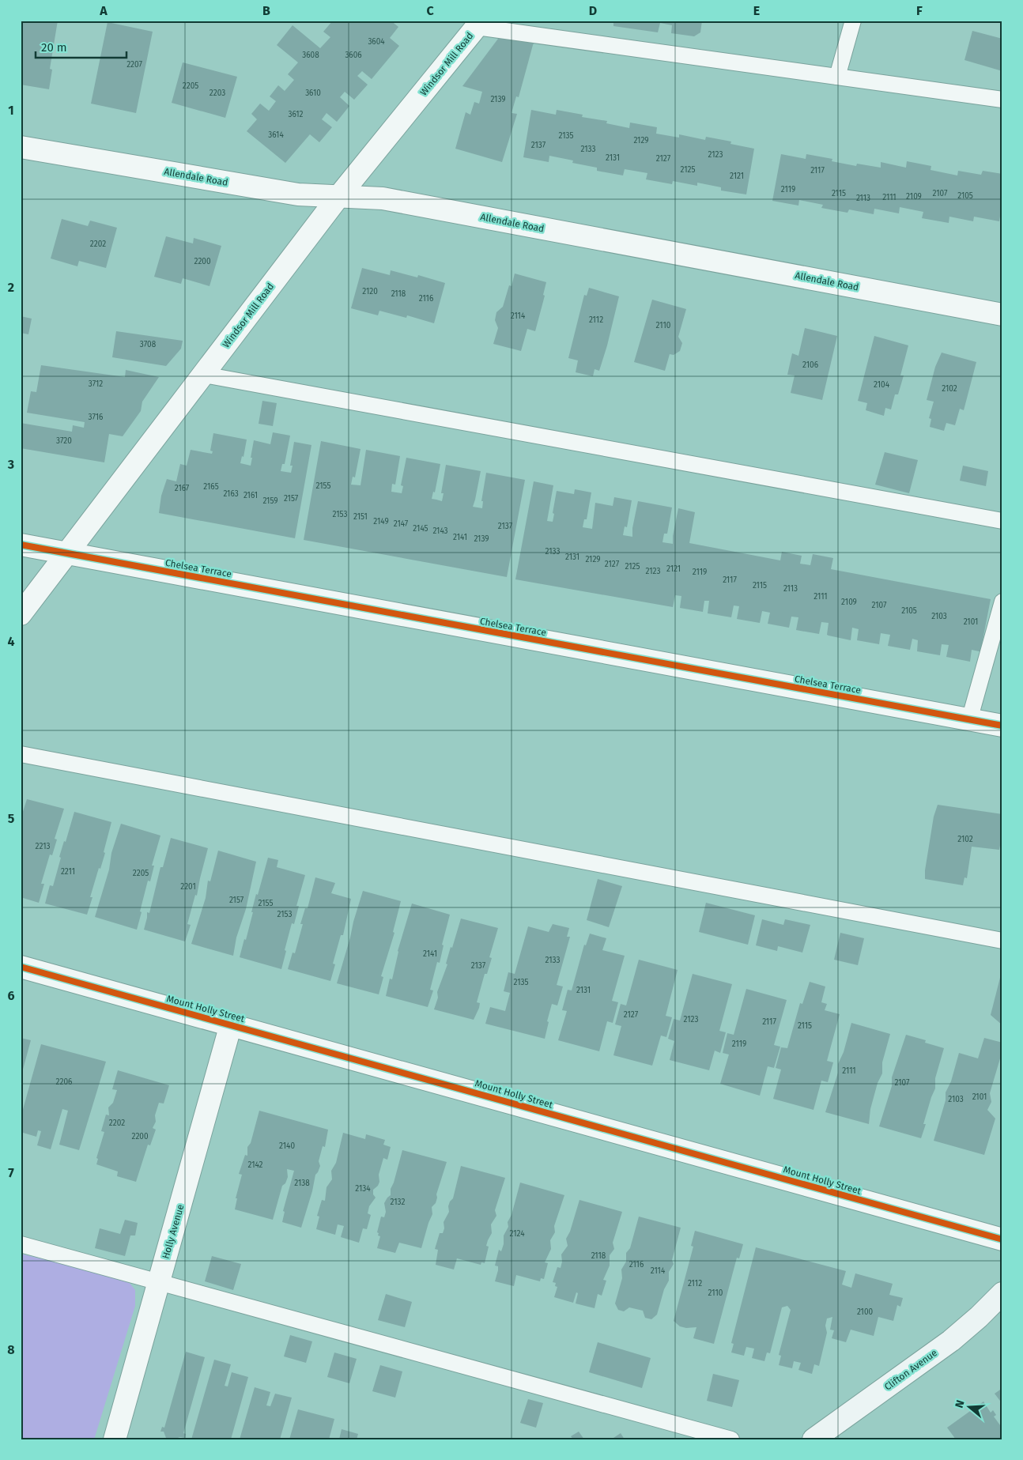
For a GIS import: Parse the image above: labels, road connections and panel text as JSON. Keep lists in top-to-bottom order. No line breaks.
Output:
{"streets":{"street":["Windsor Mill Road","Allendale Road","Chelsea Terrace","Mount Holly Street","Holly Avenue","Clifton Avenue"]},"crossings":[["Windsor Mill Road","Allendale Road"],["Windsor Mill Road","Chelsea Terrace"],["Mount Holly Street","Holly Avenue"]],"house_numbers":["3604","3608","3606","2207","2205","2203","3610","2139","3612","3614","2135","2129","2137","2133","2123","2131","2127","2125","2117","2121","2119","2115","2107","2105","2109","2111","2113","2202","2200","2120","2118","2116","2114","2112","2110","3708","2106","3712","2104","2102","3716","3720","2155","2165","2167","2163","2161","2157","2159","2153","2151","2149","2147","2137","2145","2143","2141","2139","2133","2131","2129","2127","2125","2121","2123","2119","2117","2115","2113","2111","2109","2107","2105","2103","2101","2102","2213","2211","2205","2201","2157","2155","2153","2141","2133","2137","2135","2131","2127","2123","2117","2115","2119","2111","2206","2107","2101","2103","2202","2200","2140","2142","2138","2134","2132","2124","2118","2116","2114","2112","2110","2100"],"scale_bar":"20 m","north":"left","grid":{"columns":["A","B","C","D","E","F"],"rows":["1","2","3","4","5","6","7","8"]}}
